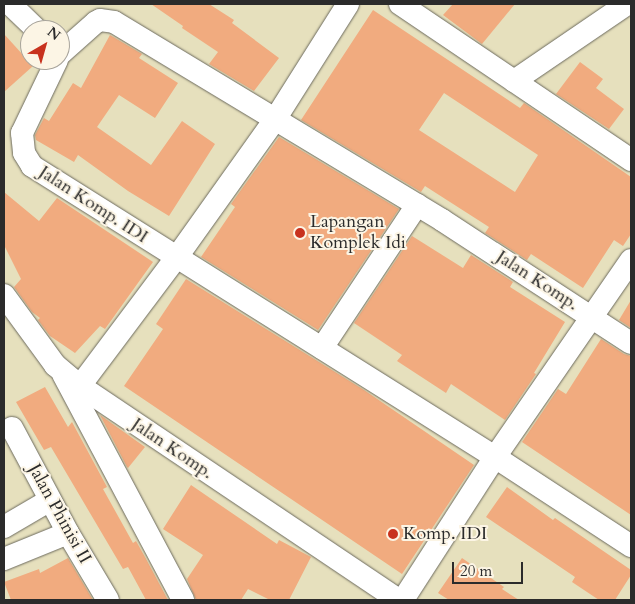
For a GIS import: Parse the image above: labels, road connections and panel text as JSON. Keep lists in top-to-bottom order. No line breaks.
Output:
{"streets":{"street":["Jalan Komp. IDI","Jalan Komp.","Jalan Phinisi II"]},"places":["Lapangan Komplek Idi","Komp. IDI"],"scale_bar":"20 m","north":"top right"}
